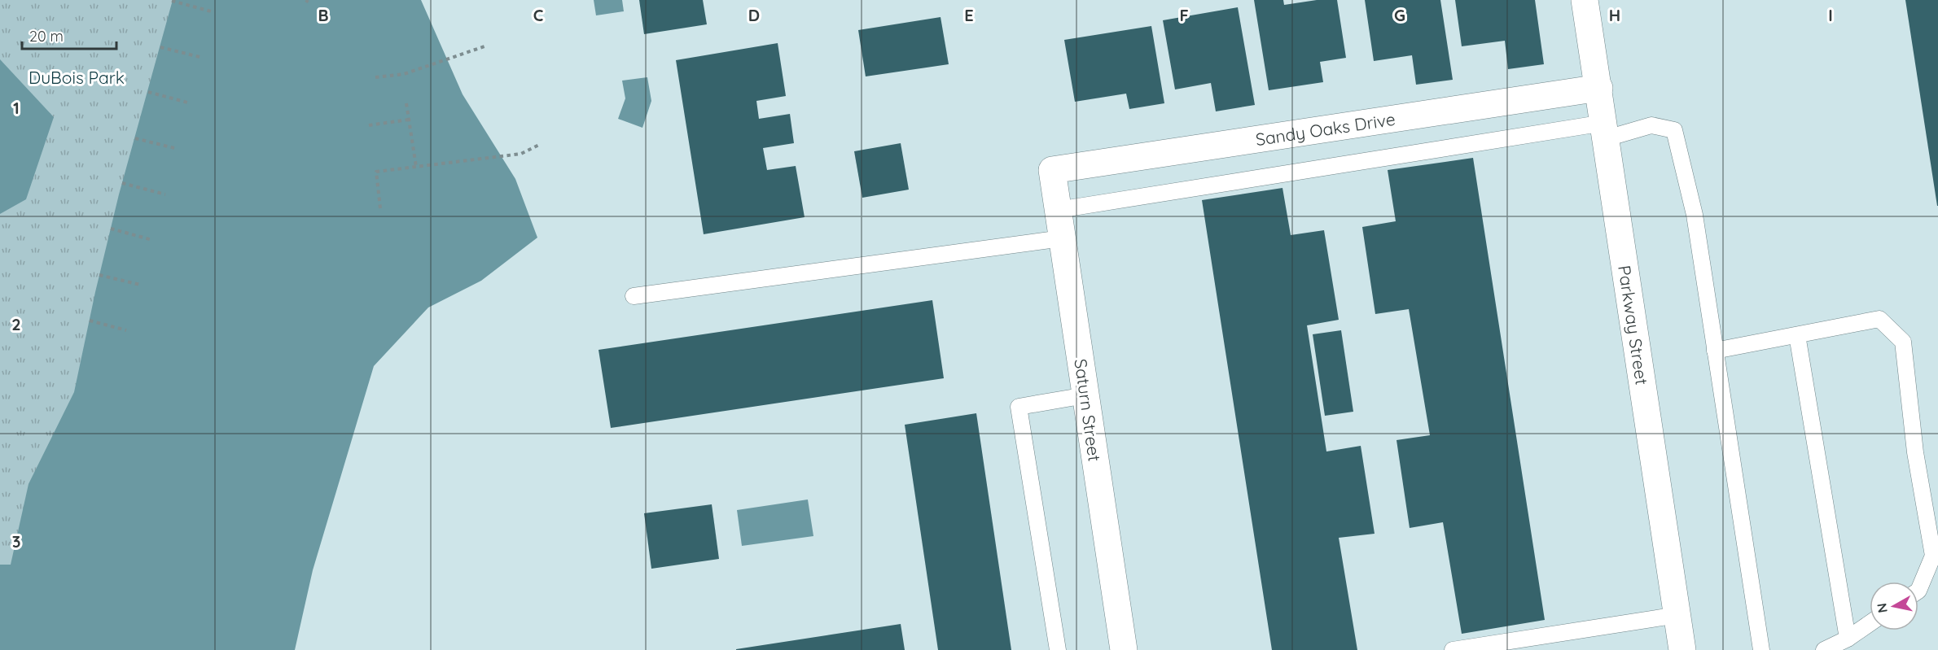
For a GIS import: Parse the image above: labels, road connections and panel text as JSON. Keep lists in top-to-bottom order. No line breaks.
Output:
{"streets":{"street":["Sandy Oaks Drive","Parkway Street","Saturn Street"]},"crossings":[["Sandy Oaks Drive","Parkway Street"],["Sandy Oaks Drive","Saturn Street"]],"parks":["DuBois Park"],"scale_bar":"20 m","north":"left","grid":{"columns":["B","C","D","E","F","G","H","I"],"rows":["1","2","3"]}}
